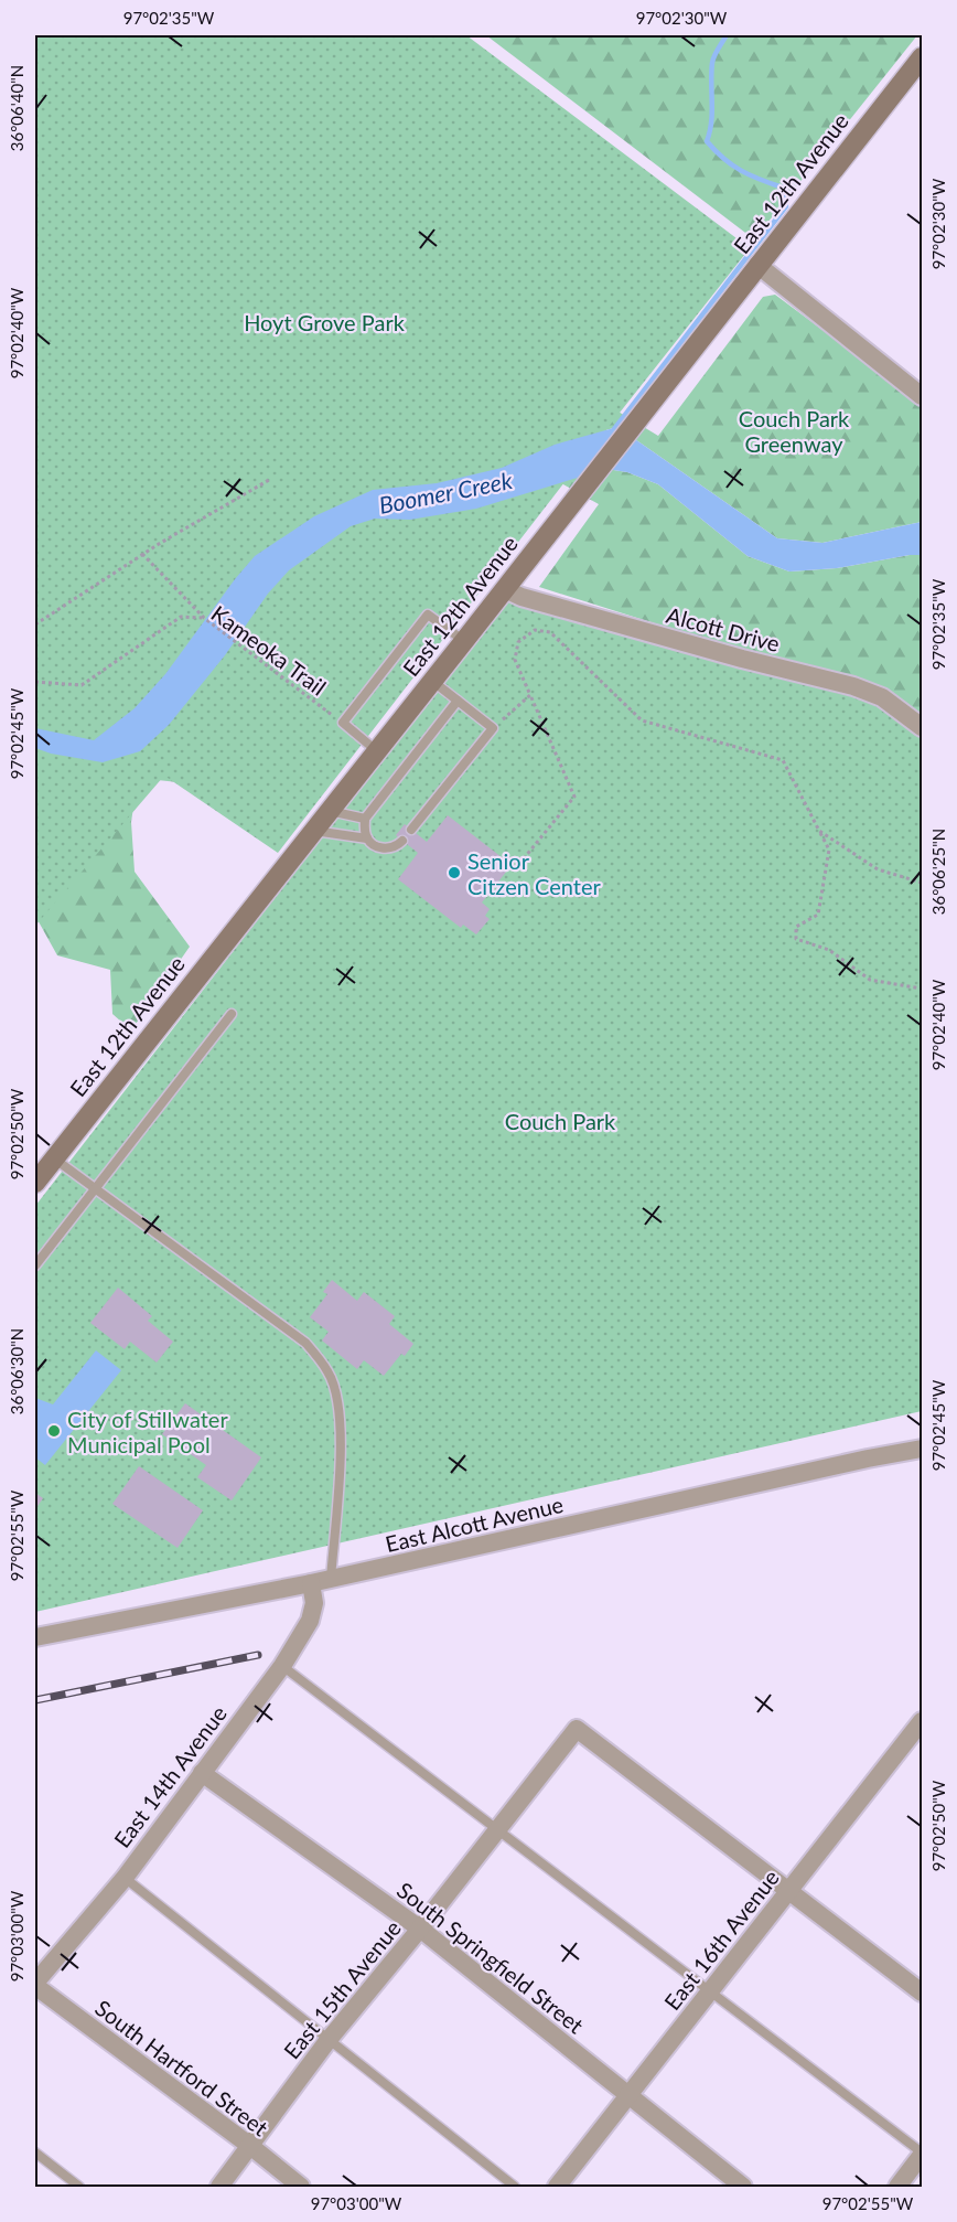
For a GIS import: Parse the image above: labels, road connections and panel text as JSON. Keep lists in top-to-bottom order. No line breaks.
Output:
{"streets":{"street":["East 12th Avenue","Alcott Drive","East Alcott Avenue","East 14th Avenue","East 16th Avenue","South Springfield Street","East 15th Avenue","South Hartford Street"],"path":["Kameoka Trail"]},"crossings":[["East 12th Avenue","Alcott Drive"],["East Alcott Avenue","East 14th Avenue"],["East 14th Avenue","South Springfield Street"],["East 14th Avenue","South Hartford Street"],["East 16th Avenue","South Springfield Street"],["East 16th Avenue","East 15th Avenue"],["South Springfield Street","East 15th Avenue"],["East 15th Avenue","South Hartford Street"]],"water":["Boomer Creek"],"parks":["Hoyt Grove Park","Couch Park Greenway","Couch Park"],"places":["Senior Citzen Center","City of Stillwater Municipal Pool"],"coordinates":["97°02'35\"W","97°02'30\"W","36°06'40\"N","97°02'40\"W","97°02'45\"W","36°06'25\"N","97°02'50\"W","36°06'30\"N","97°02'55\"W","97°03'00\"W"]}
